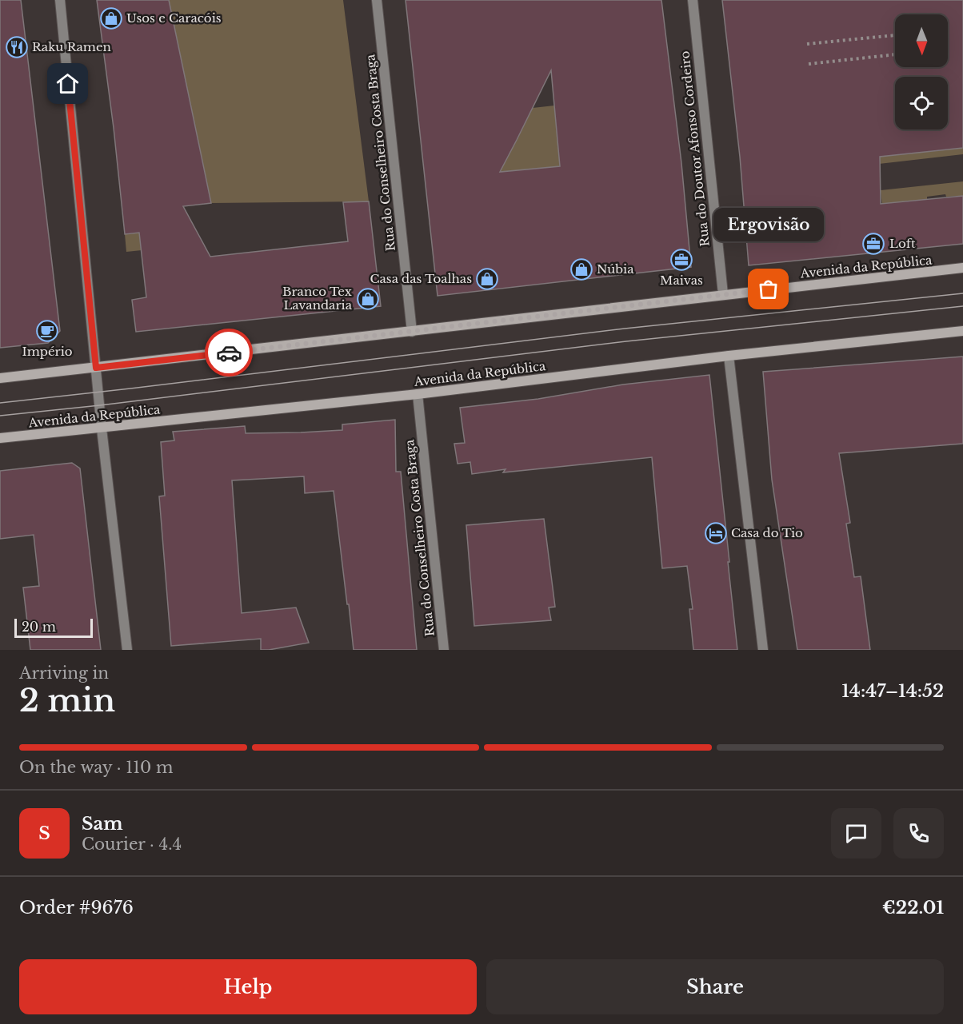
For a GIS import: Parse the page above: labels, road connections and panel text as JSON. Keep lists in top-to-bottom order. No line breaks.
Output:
{"streets":{"main road":["Avenida da República"],"street":["Rua do Doutor Afonso Cordeiro","Rua do Conselheiro Costa Braga"]},"crossings":[["Rua do Doutor Afonso Cordeiro","Avenida da República"],["Rua do Conselheiro Costa Braga","Avenida da República"]],"places":{"shop":["Usos e Caracóis","Núbia","Casa das Toalhas","Branco Tex Lavandaria"],"restaurant":["Raku Ramen"],"office":["Loft","Maivas"],"other":["Ergovisão"],"cafe":["Império"],"hotel":["Casa do Tio"]},"scale_bar":"20 m","north":"bottom","page":{"bubble":"Ergovisão","scale":"20 m","heading":["2 min","Arriving in","14:47–14:52"],"panel":["Sam","Courier · 4.4","Order #9676","€22.01"],"bar":"On the way · 110 m","round":"S","buttons":["Help","Share"]}}
